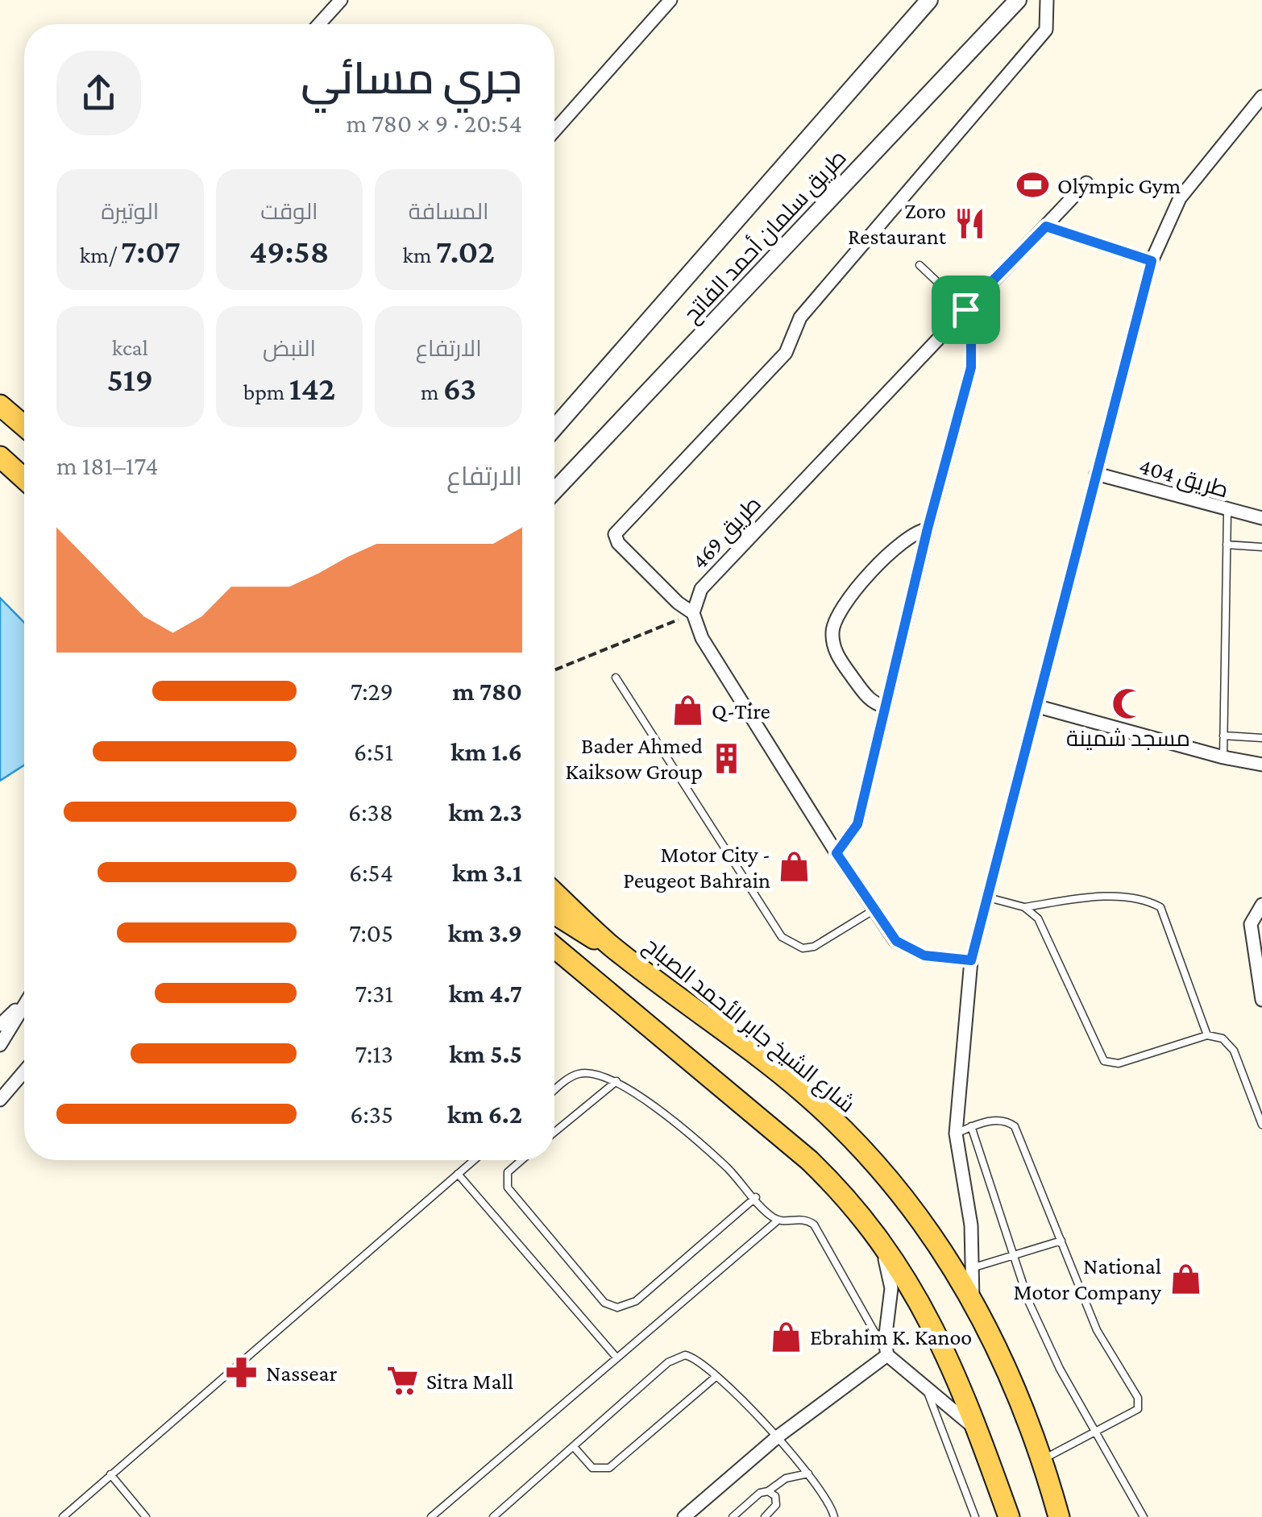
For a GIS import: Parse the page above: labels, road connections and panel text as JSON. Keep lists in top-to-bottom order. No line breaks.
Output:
{"streets":{"main road":["شارع الشيخ جابر الأحمد الصباح"],"street":["طريق سلمان أحمد الفاتح","طريق 404","طريق 469"]},"places":{"sports":["Olympic Gym"],"restaurant":["Zoro Restaurant"],"mosque":["مسجد شمينة"],"shop":["Q-Tire","Motor City - Peugeot Bahrain","National Motor Company","Ebrahim K. Kanoo"],"building":["Bader Ahmed Kaiksow Group"],"pharmacy":["Nassear"],"supermarket":["Sitra Mall"]},"page":{"heading":["جري مسائي","20:54 · 9 × 780 m"],"stats":[["المسافة","7.02 km"],["الوقت","49:58"],["الوتيرة","7:07 /km"],["الارتفاع","63 m"],["النبض","142 bpm"],["kcal","519"]],"chart":["الارتفاع","174–181 m"],"list":[{"name":"780 m","note":"7:29"},{"name":"1.6 km","note":"6:51"},{"name":"2.3 km","note":"6:38"},{"name":"3.1 km","note":"6:54"},{"name":"3.9 km","note":"7:05"},{"name":"4.7 km","note":"7:31"},{"name":"5.5 km","note":"7:13"},{"name":"6.2 km","note":"6:35"}]}}
